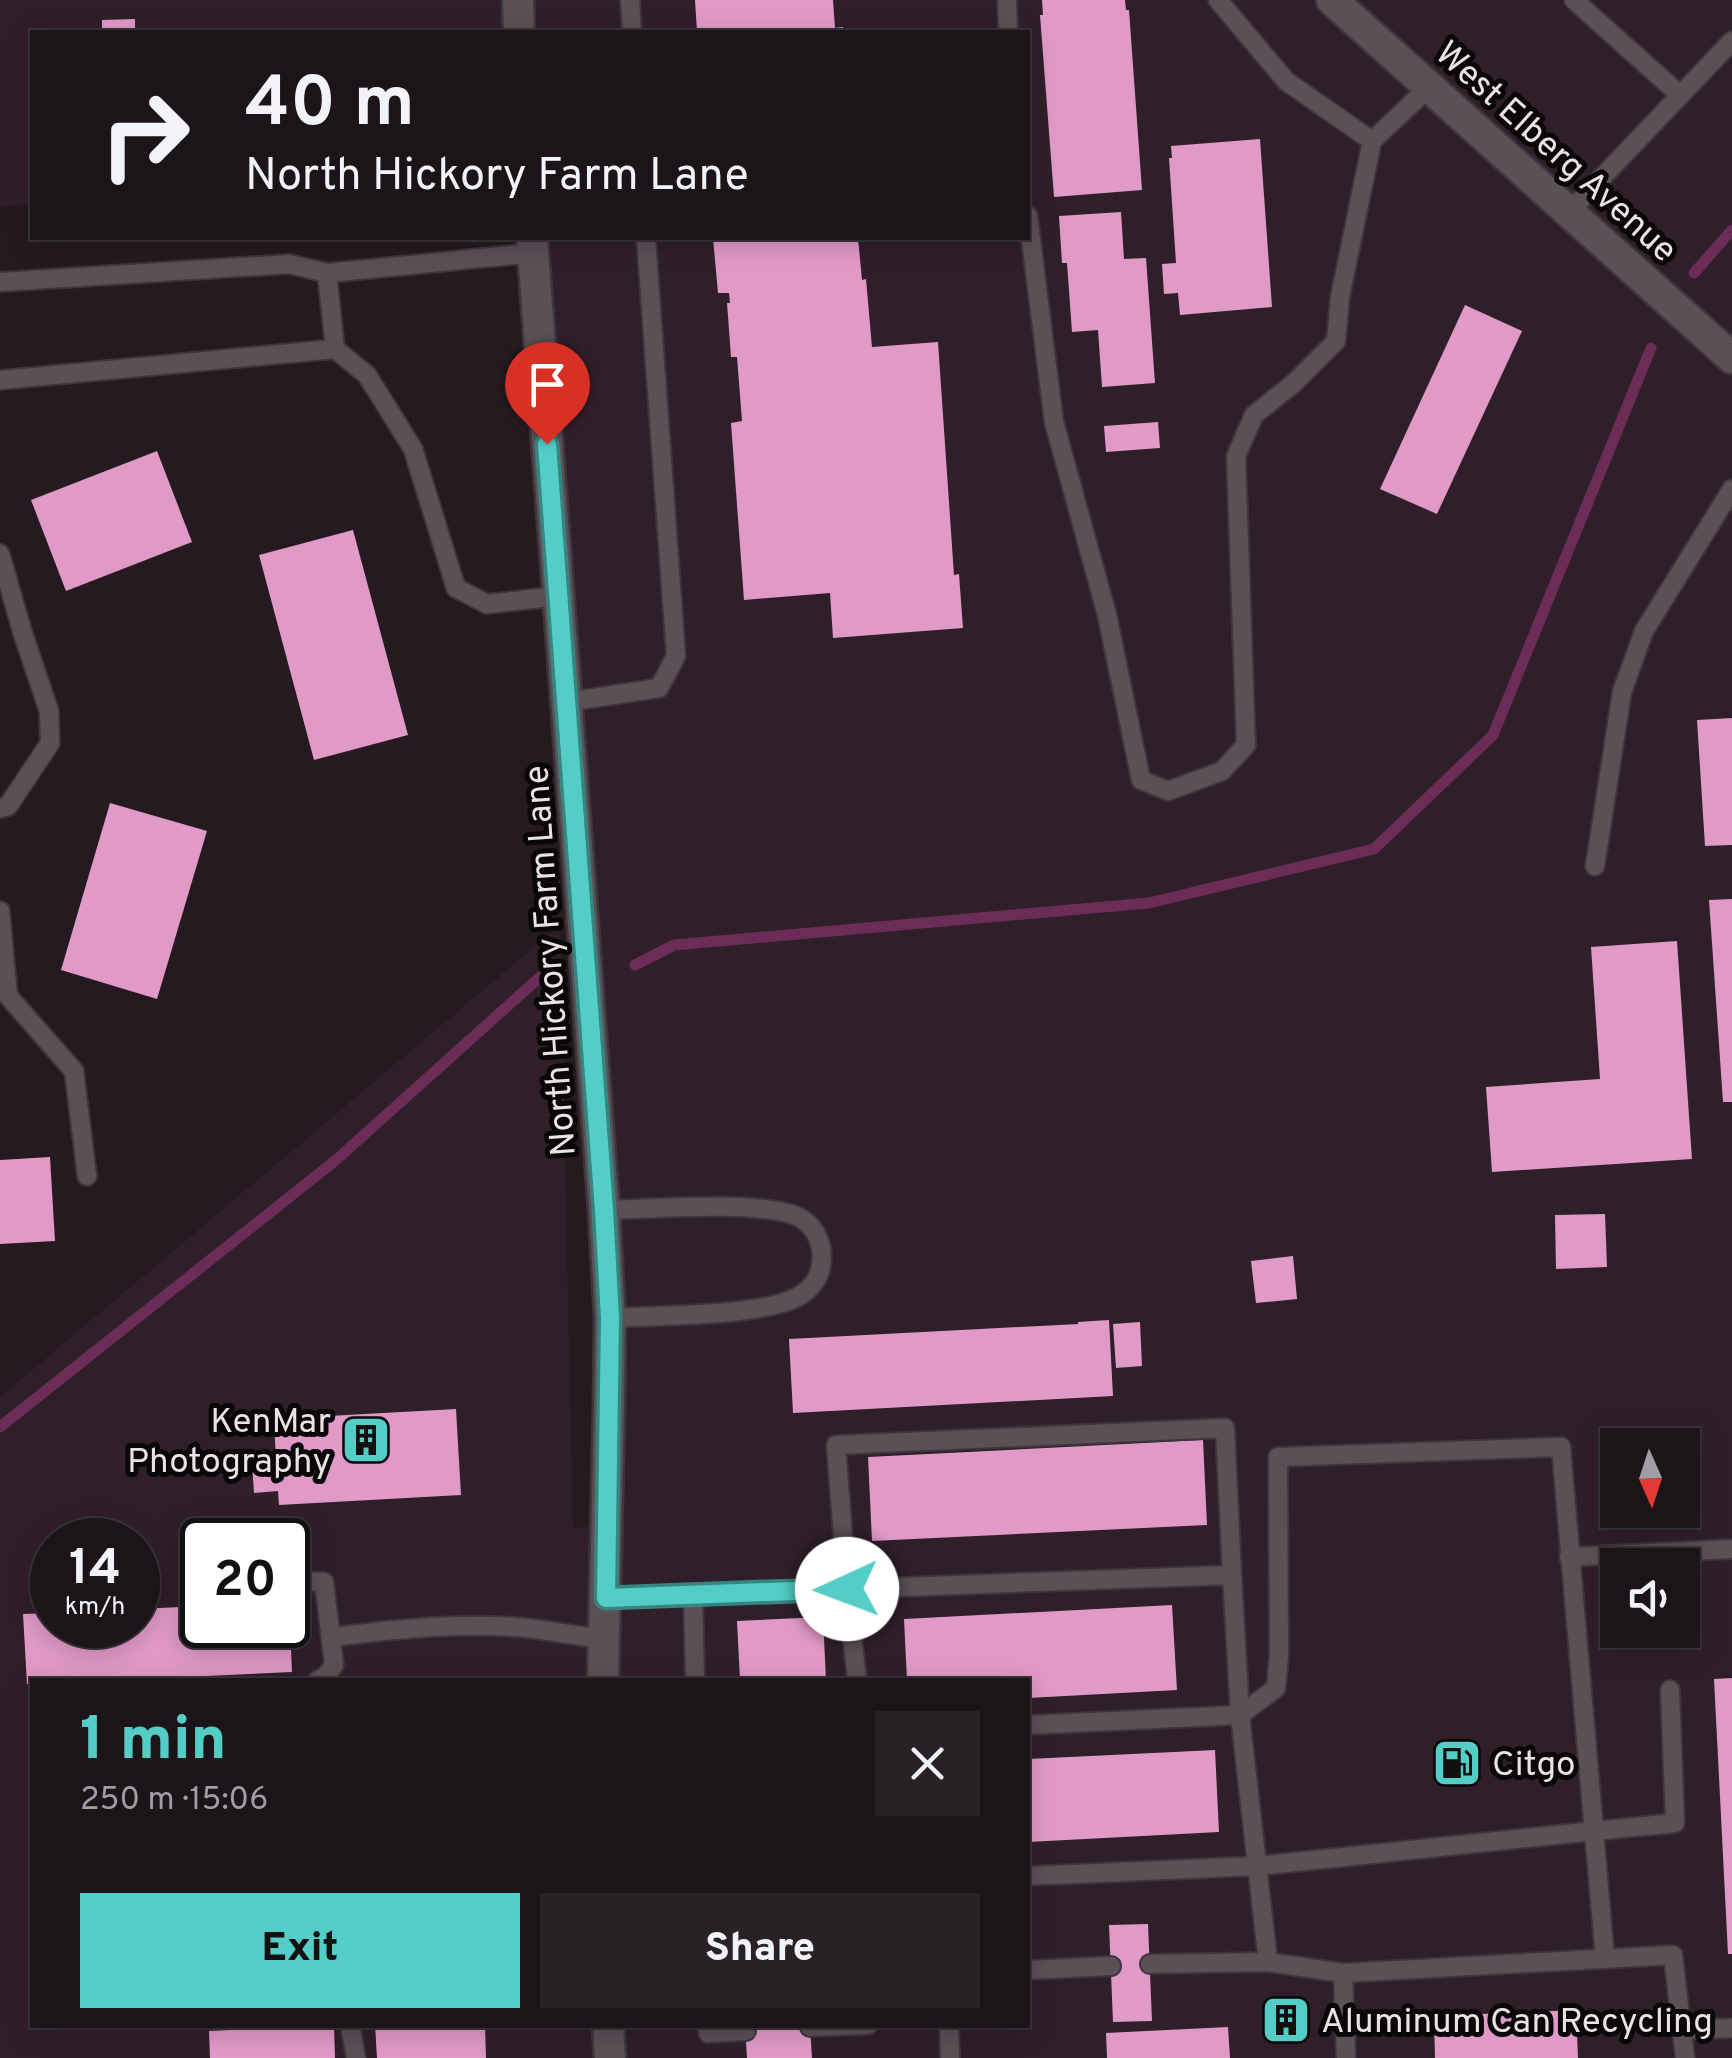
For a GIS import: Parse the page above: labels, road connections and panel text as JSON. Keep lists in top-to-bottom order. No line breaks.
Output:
{"streets":{"street":["West Elberg Avenue","North Hickory Farm Lane"]},"places":{"building":["KenMar Photography","Aluminum Can Recycling"],"fuel station":["Citgo"]},"north":"bottom","page":{"turn":["40 m","North Hickory Farm Lane"],"speed":"14 km/h","limit":"20","heading":["1 min","250 m · 15:06"],"buttons":["Exit","Share"]}}
